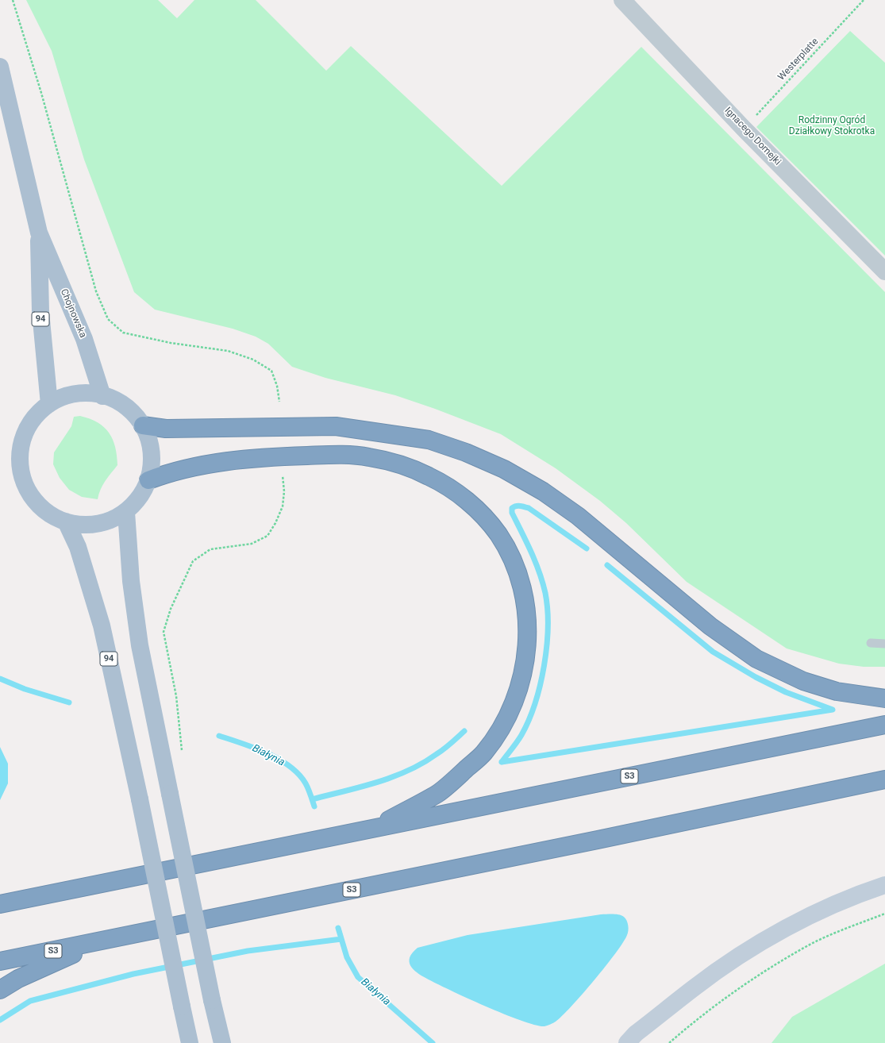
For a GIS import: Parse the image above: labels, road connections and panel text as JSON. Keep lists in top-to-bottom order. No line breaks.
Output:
{"streets":{"highway":["S3"],"main road":["Chojnowska","94"],"street":["Ignacego Domejki"],"path":["Westerplatte"]},"crossings":[["Westerplatte","Ignacego Domejki"]],"water":["Białynia"],"parks":["Rodzinny Ogród Działkowy Stokrotka"]}
